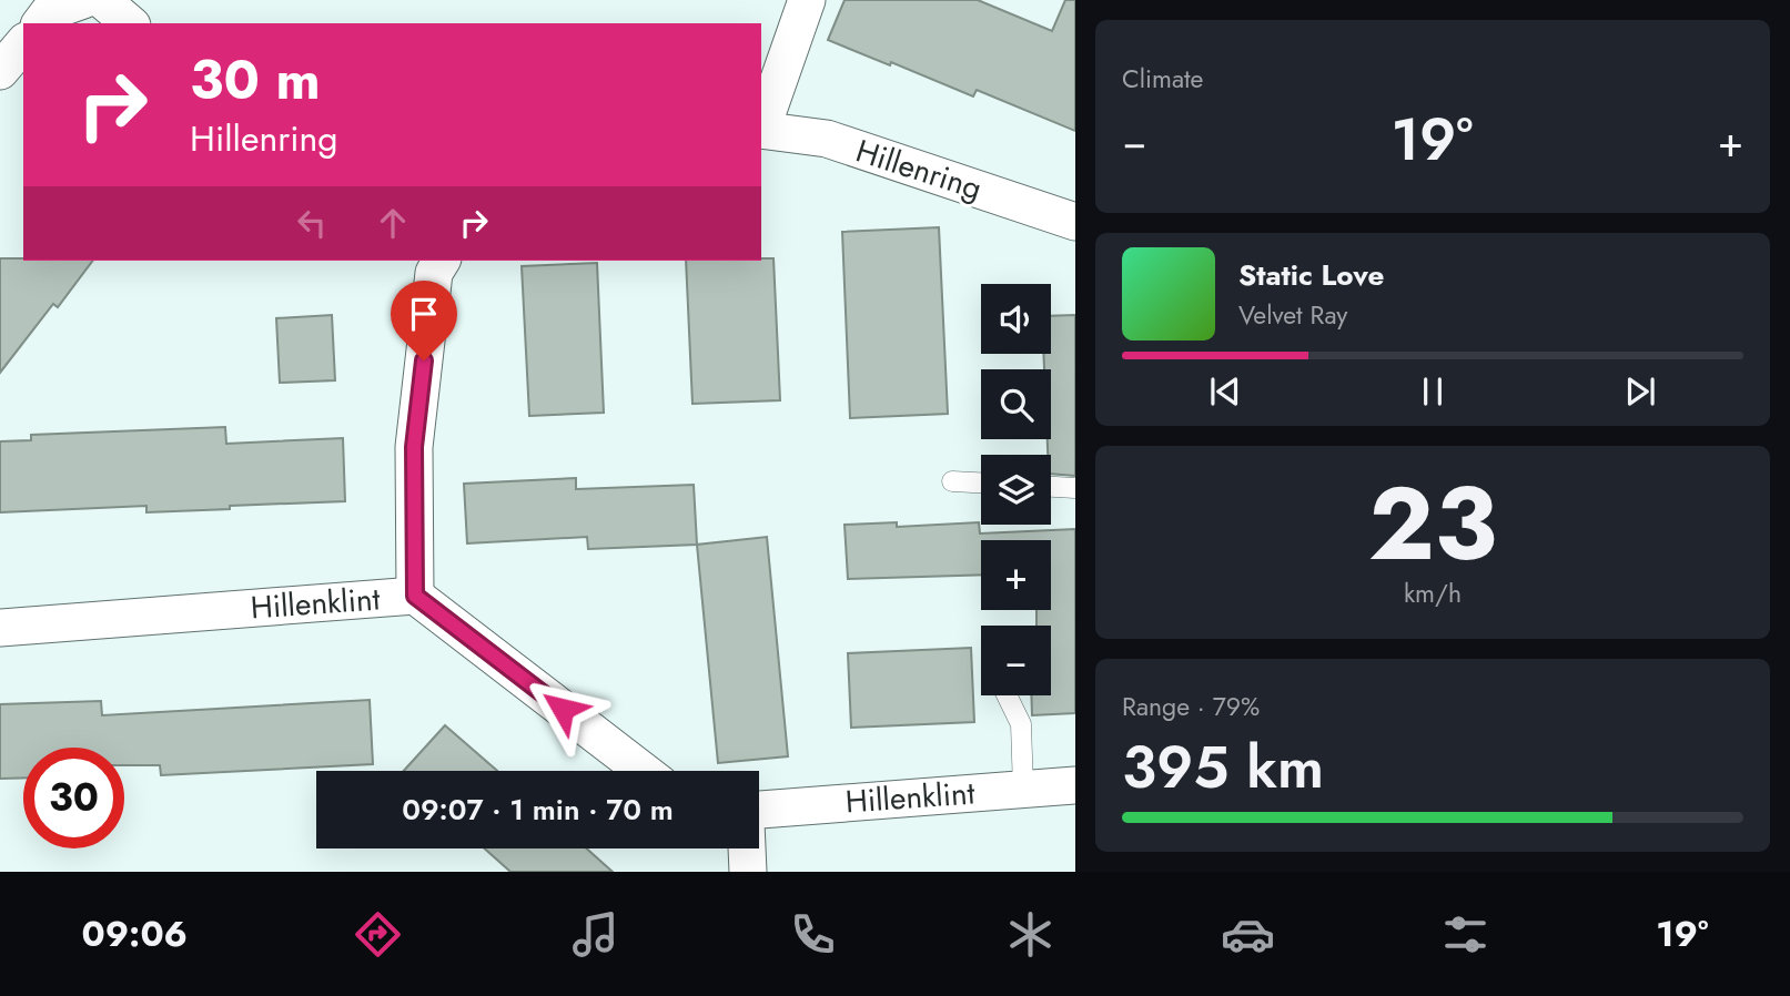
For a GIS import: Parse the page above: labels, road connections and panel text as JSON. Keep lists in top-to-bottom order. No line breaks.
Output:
{"streets":{"street":["Hillenring","Hillenklint"]},"page":{"tile":["Climate",["23","km/h"],["Range · 79%","395 km"]],"turn":["30 m","Hillenring"],"heat":["−","19°","+"],"song":["Static Love","Velvet Ray"],"map_buttons":["+","−"],"limit":"30","trip":"09:07 · 1 min · 70 m","tabs":["09:06","19°"]}}
